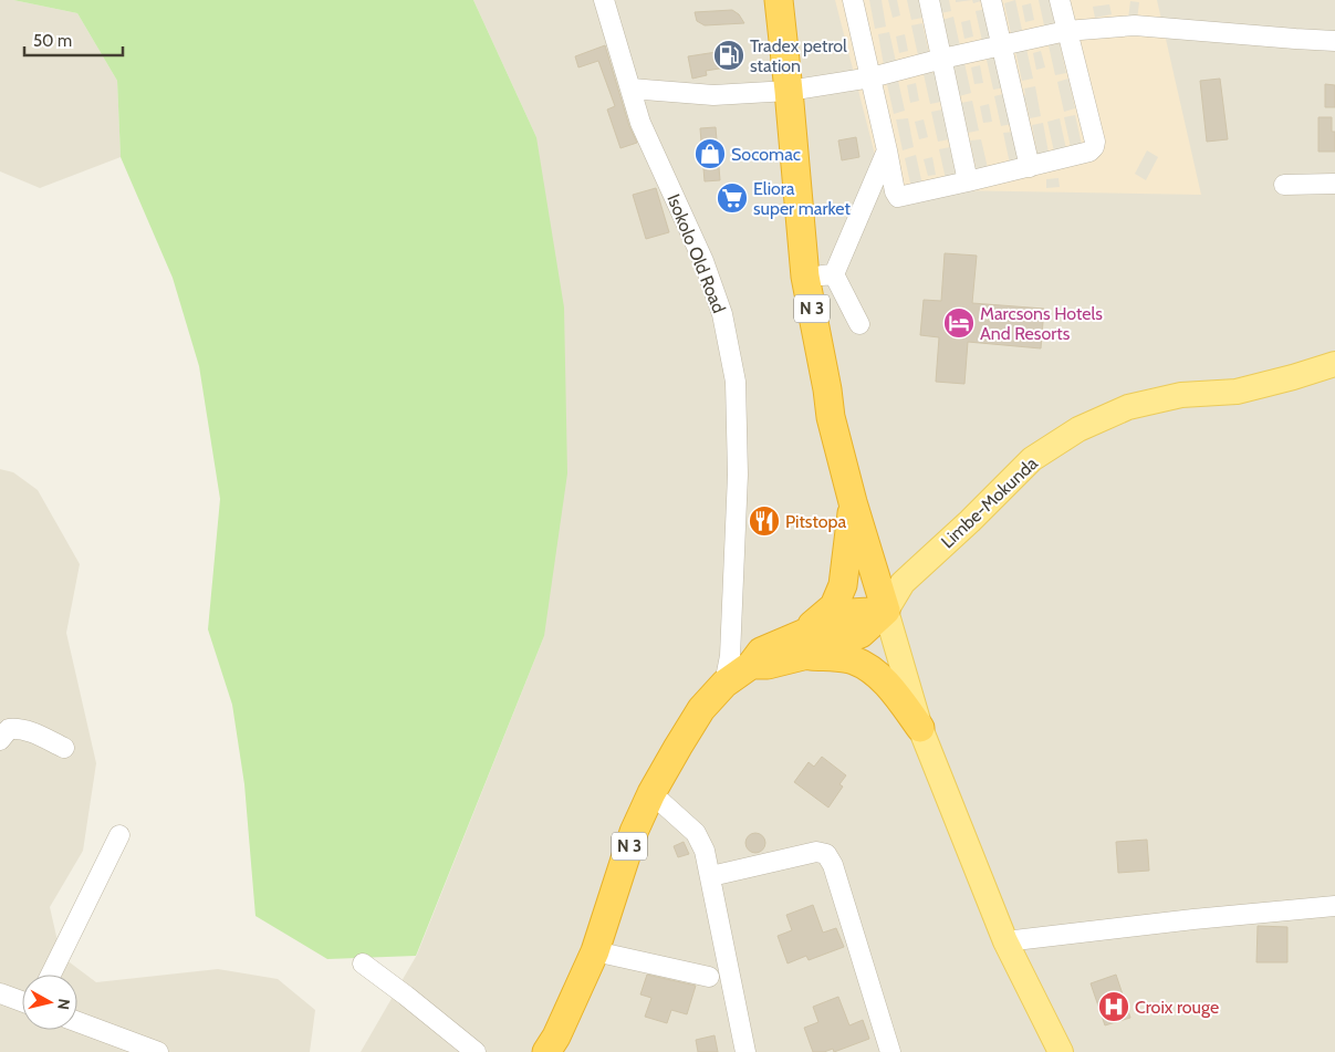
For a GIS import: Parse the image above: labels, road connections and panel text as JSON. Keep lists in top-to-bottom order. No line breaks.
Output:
{"streets":{"highway":["N 3"],"main road":["Limbe-Mokunda"],"street":["Isokolo Old Road"]},"crossings":[["Isokolo Old Road","N 3"],["N 3","Limbe-Mokunda"]],"places":{"fuel station":["Tradex petrol station"],"shop":["Socomac"],"supermarket":["Eliora super market"],"hotel":["Marcsons Hotels And Resorts"],"restaurant":["Pitstopa"],"hospital":["Croix rouge"]},"scale_bar":"50 m","north":"right"}
